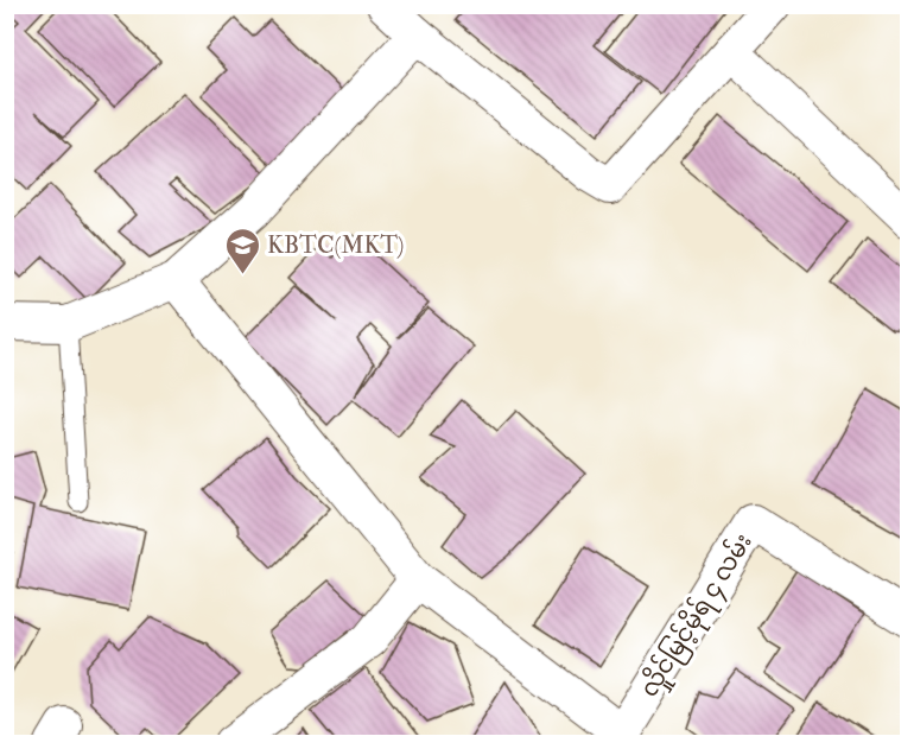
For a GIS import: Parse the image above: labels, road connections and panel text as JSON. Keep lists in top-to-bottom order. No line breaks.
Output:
{"streets":{"street":["လှိုင်မြင့်မိုရ် ၄ လမ်း"]},"places":{"school or university":["KBTC(MKT)"]}}
